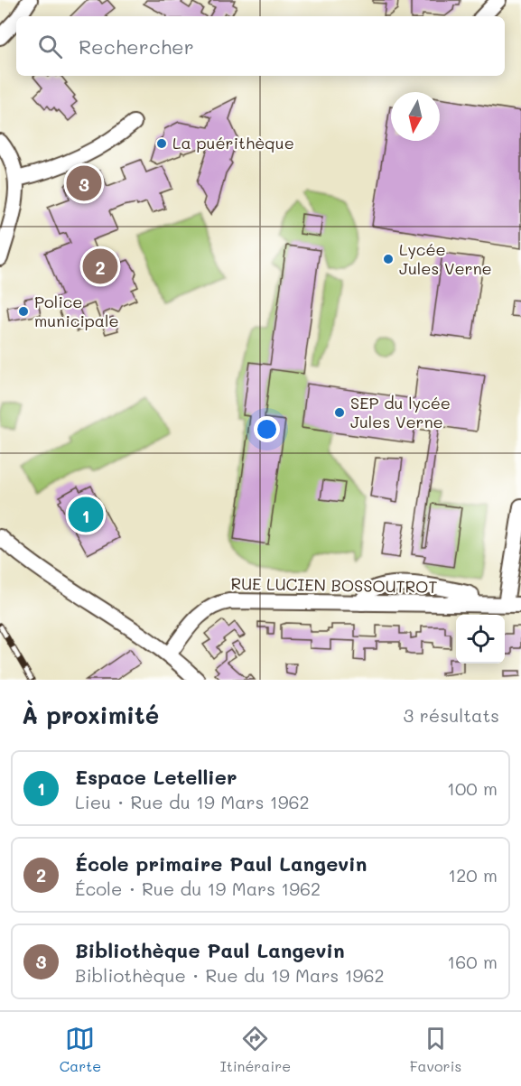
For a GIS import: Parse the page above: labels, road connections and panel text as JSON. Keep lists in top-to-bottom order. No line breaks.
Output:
{"streets":{"street":["RUE LUCIEN BOSSOUTROT"]},"places":["La puérithèque","Lycée Jules Verne","Police municipale","SEP du lycée Jules Verne"],"north":"bottom","page":{"search":"Rechercher","pins":["3","2","1"],"heading":["À proximité","3 résultats"],"list":[{"mark":"1","name":"Espace Letellier","note":"Lieu · Rue du 19 Mars 1962","value":"100 m"},{"mark":"2","name":"École primaire Paul Langevin","note":"École · Rue du 19 Mars 1962","value":"120 m"},{"mark":"3","name":"Bibliothèque Paul Langevin","note":"Bibliothèque · Rue du 19 Mars 1962","value":"160 m"}],"nav":["Carte","Itinéraire","Favoris"]}}
